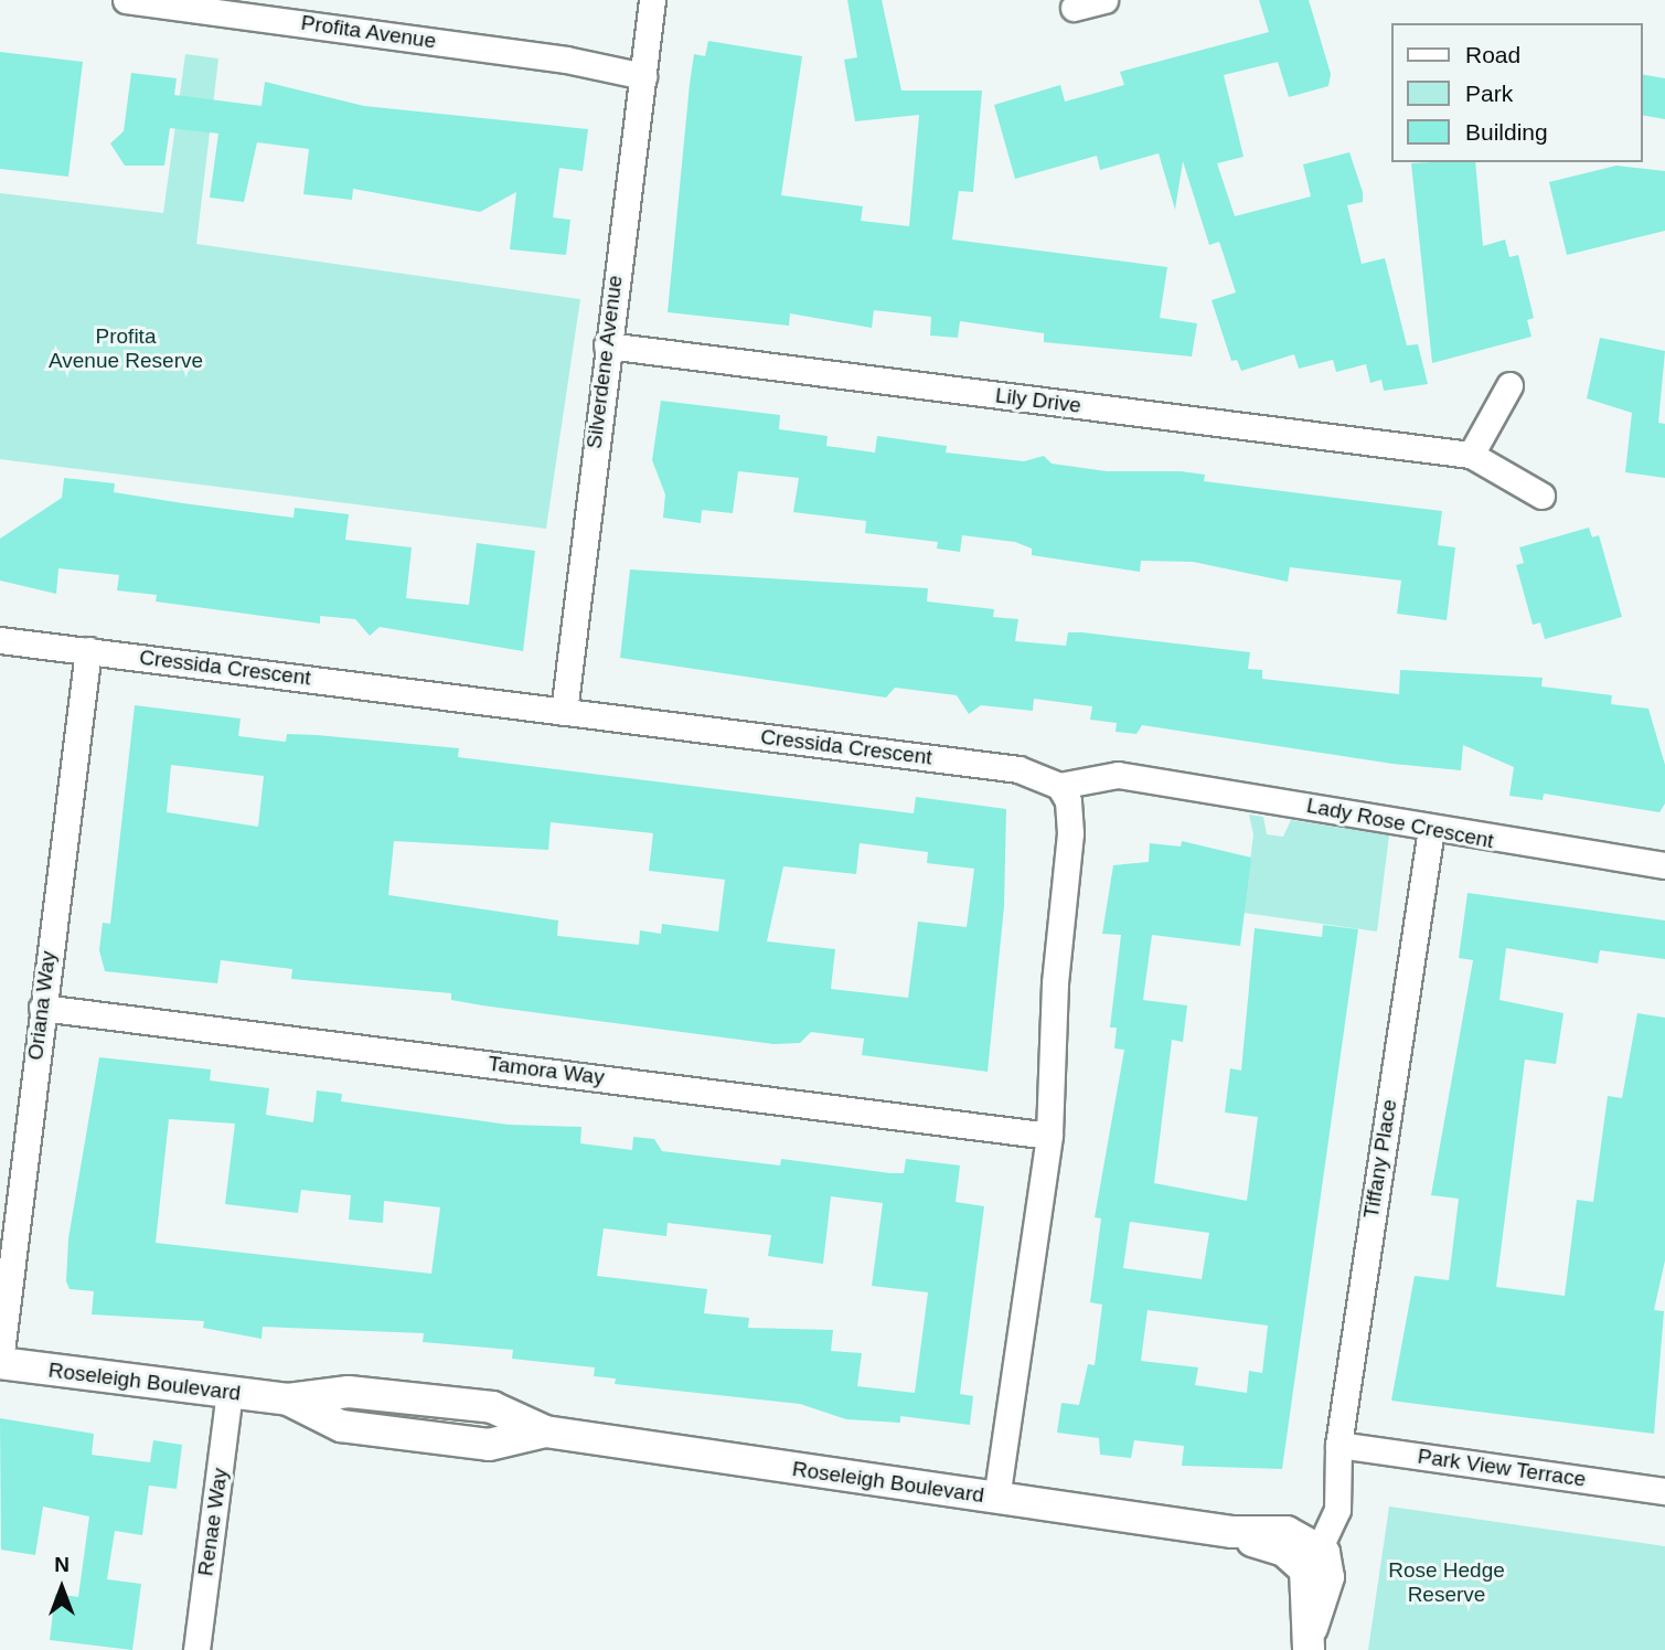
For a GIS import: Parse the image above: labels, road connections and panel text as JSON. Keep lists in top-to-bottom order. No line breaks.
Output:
{"streets":{"street":["Profita Avenue","Silverdene Avenue","Lily Drive","Cressida Crescent","Lady Rose Crescent","Oriana Way","Tamora Way","Tiffany Place","Roseleigh Boulevard","Park View Terrace","Renae Way"]},"crossings":[["Profita Avenue","Silverdene Avenue"],["Silverdene Avenue","Lily Drive"],["Silverdene Avenue","Cressida Crescent"],["Cressida Crescent","Lady Rose Crescent"],["Cressida Crescent","Oriana Way"],["Lady Rose Crescent","Tiffany Place"],["Oriana Way","Tamora Way"],["Oriana Way","Roseleigh Boulevard"],["Tiffany Place","Roseleigh Boulevard"],["Tiffany Place","Park View Terrace"],["Roseleigh Boulevard","Renae Way"]],"parks":["Profita Avenue Reserve","Rose Hedge Reserve"],"legend":["Road","Park","Building"],"north":"top"}
